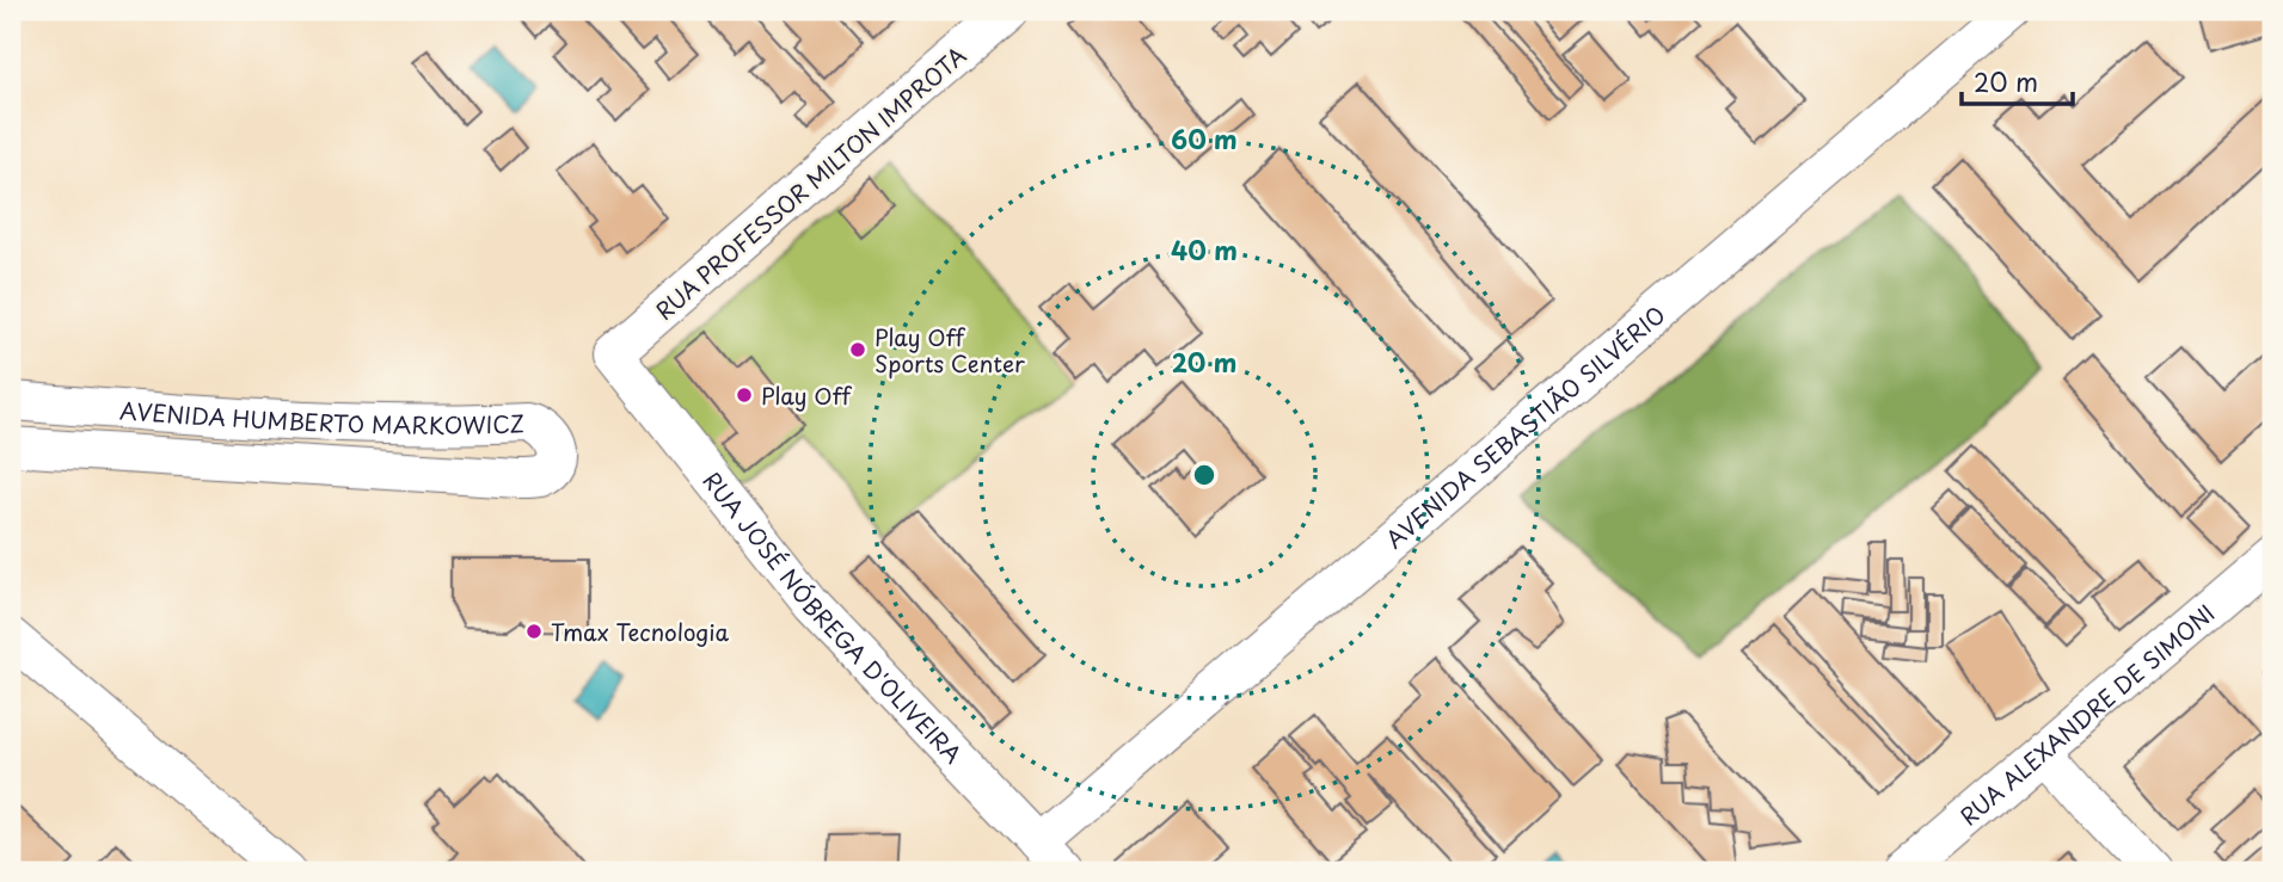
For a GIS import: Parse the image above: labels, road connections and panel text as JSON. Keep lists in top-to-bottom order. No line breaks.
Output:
{"streets":{"street":["RUA PROFESSOR MILTON IMPROTA","AVENIDA HUMBERTO MARKOWICZ","AVENIDA SEBASTIÃO SILVÉRIO","RUA JOSÉ NÓBREGA D'OLIVEIRA","RUA ALEXANDRE DE SIMONI"]},"crossings":[["RUA PROFESSOR MILTON IMPROTA","RUA JOSÉ NÓBREGA D'OLIVEIRA"],["AVENIDA SEBASTIÃO SILVÉRIO","RUA JOSÉ NÓBREGA D'OLIVEIRA"]],"places":["Play Off Sports Center","Play Off","Tmax Tecnologia"],"scale_bar":"20 m","rings":["60 m","40 m","20 m"]}
